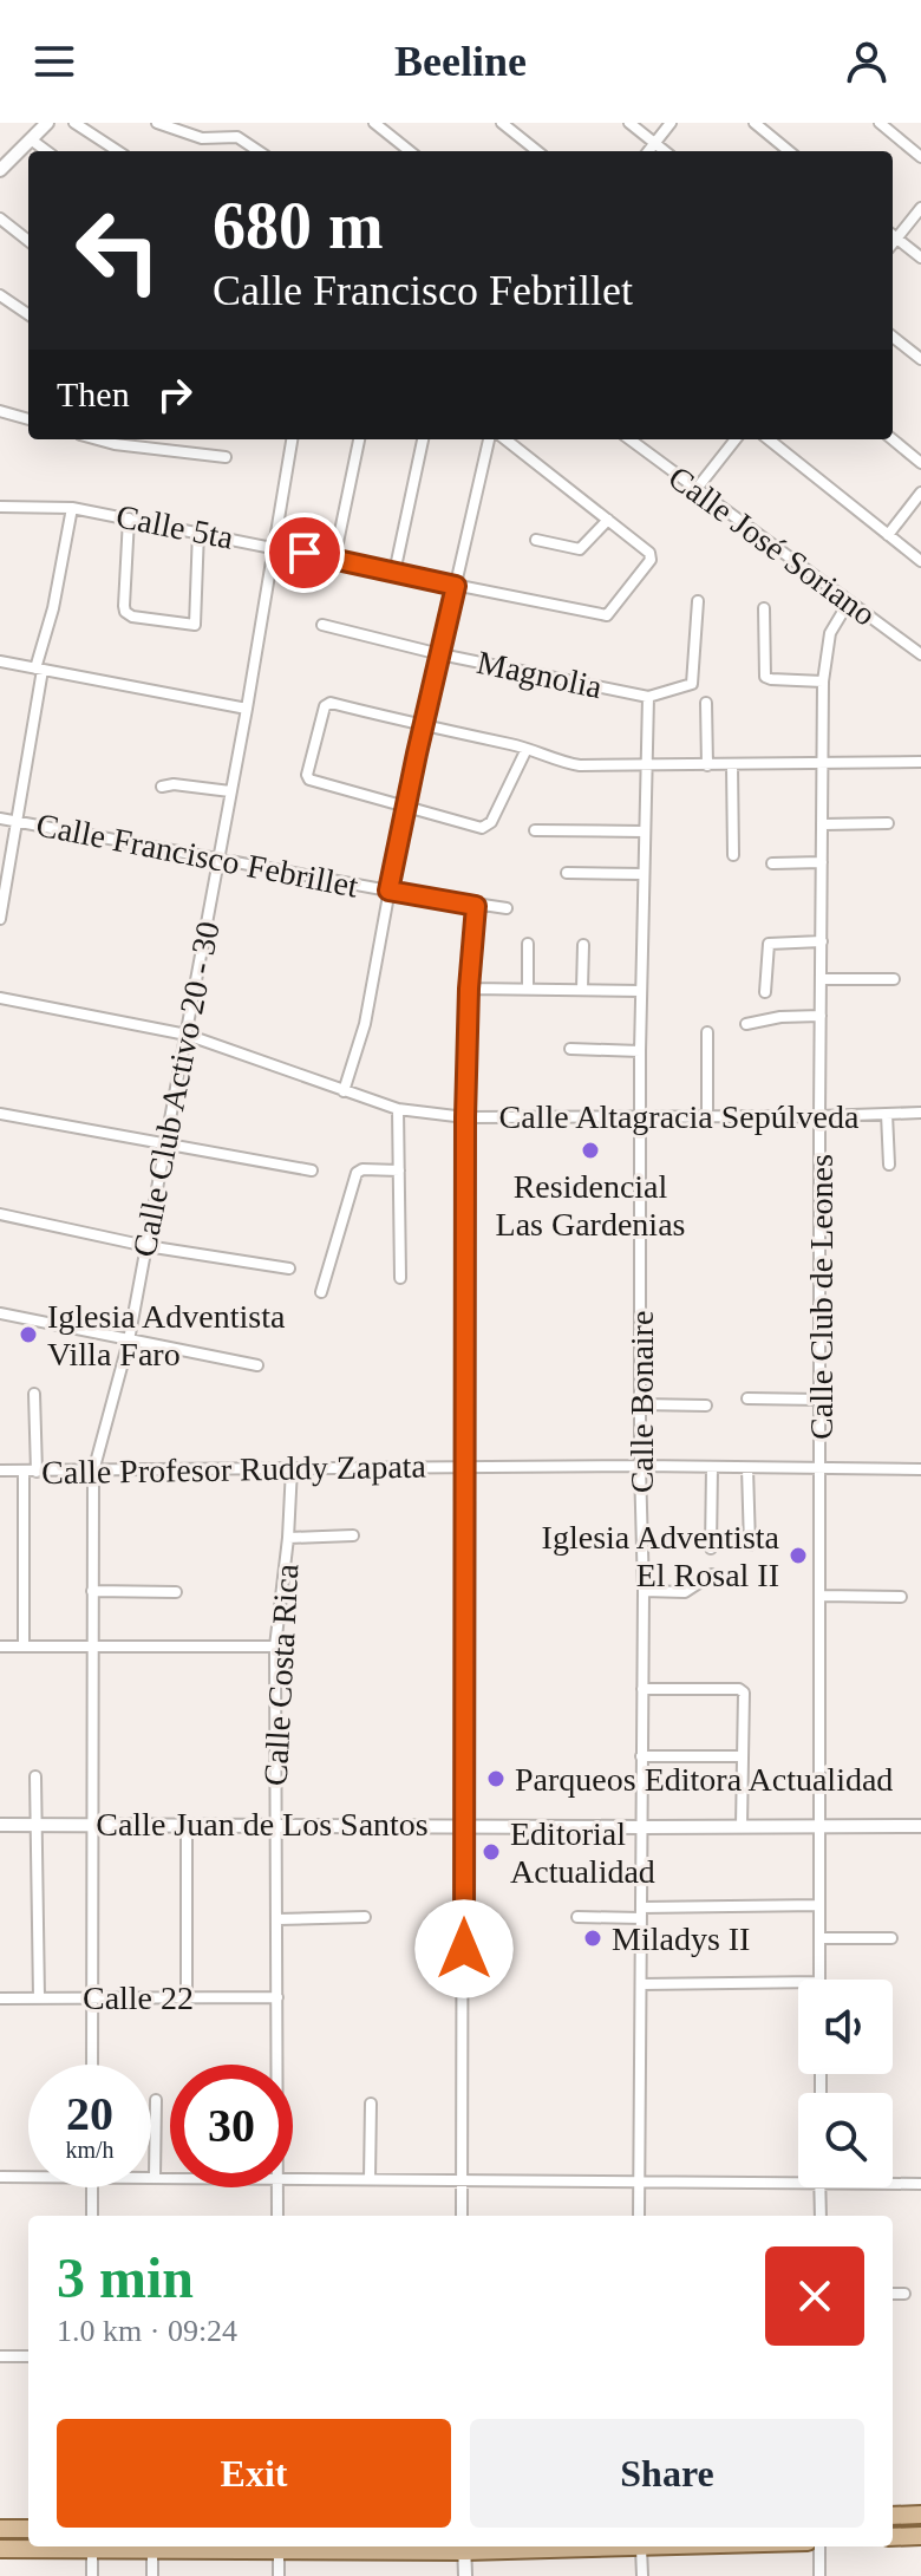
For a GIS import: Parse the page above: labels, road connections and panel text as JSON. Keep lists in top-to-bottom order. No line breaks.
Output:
{"streets":{"street":["Calle 5ta","Calle José Soriano","Magnolia","Calle Francisco Febrillet","Calle Club Activo 20 - 30","Calle Altagracia Sepúlveda","Calle Club de Leones","Calle Bonaire","Calle Profesor Ruddy Zapata","Calle Costa Rica","Calle Juan de Los Santos","Calle 22"]},"crossings":[["Calle 5ta","Calle Club Activo 20 - 30"],["Calle José Soriano","Calle Club de Leones"],["Magnolia","Calle Bonaire"],["Calle Francisco Febrillet","Calle Club Activo 20 - 30"],["Calle Club Activo 20 - 30","Calle Altagracia Sepúlveda"],["Calle Club Activo 20 - 30","Calle Profesor Ruddy Zapata"],["Calle Club Activo 20 - 30","Calle Juan de Los Santos"],["Calle Club Activo 20 - 30","Calle 22"],["Calle Altagracia Sepúlveda","Calle Club de Leones"],["Calle Altagracia Sepúlveda","Calle Bonaire"],["Calle Club de Leones","Calle Profesor Ruddy Zapata"],["Calle Club de Leones","Calle Juan de Los Santos"],["Calle Bonaire","Calle Profesor Ruddy Zapata"],["Calle Bonaire","Calle Juan de Los Santos"],["Calle Profesor Ruddy Zapata","Calle Costa Rica"],["Calle Costa Rica","Calle Juan de Los Santos"],["Calle Costa Rica","Calle 22"]],"places":["Residencial Las Gardenias","Iglesia Adventista Villa Faro","Iglesia Adventista El Rosal II","Parqueos Editora Actualidad","Editorial Actualidad","Miladys II"],"page":{"header":"Beeline","turn":["680 m","Calle Francisco Febrillet"],"then":"Then","speed":"20 km/h","limit":"30","heading":["3 min","1.0 km · 09:24"],"buttons":["Exit","Share"]}}
